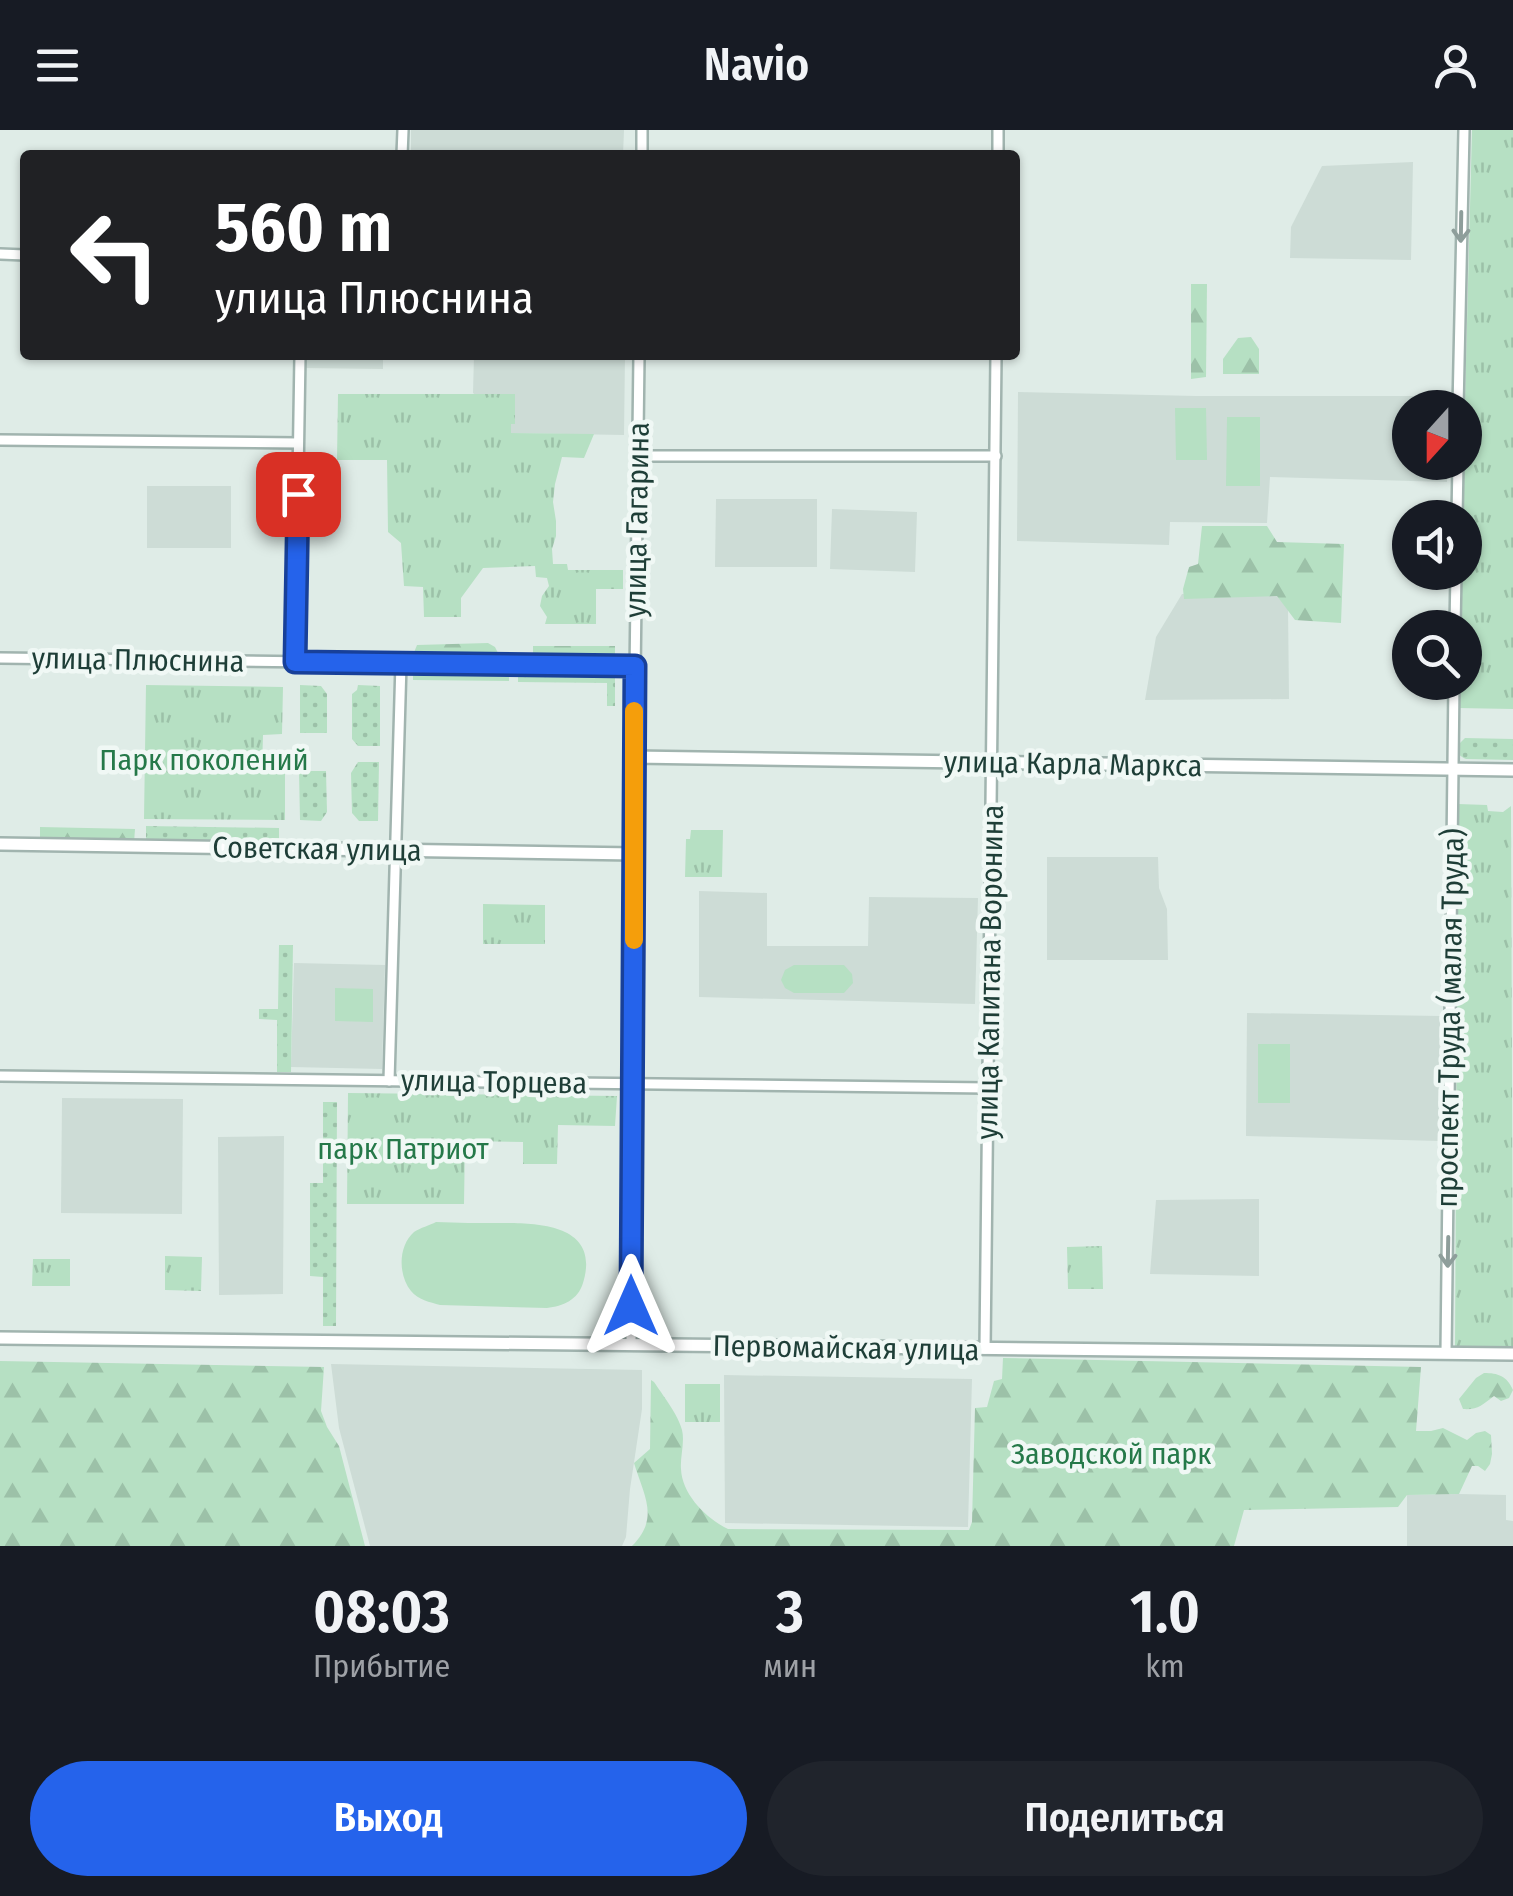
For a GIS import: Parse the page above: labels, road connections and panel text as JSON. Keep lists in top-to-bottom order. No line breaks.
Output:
{"streets":{"street":["улица Гагарина","улица Плюснина","улица Карла Маркса","Советская улица","улица Капитана Воронина","проспект Труда (малая Труда)","улица Торцева","Первомайская улица"]},"crossings":[["улица Гагарина","улица Плюснина"],["улица Гагарина","улица Карла Маркса"],["улица Гагарина","Советская улица"],["улица Гагарина","улица Торцева"],["улица Гагарина","Первомайская улица"],["улица Карла Маркса","улица Капитана Воронина"],["улица Карла Маркса","проспект Труда (малая Труда)"],["улица Капитана Воронина","улица Торцева"],["улица Капитана Воронина","Первомайская улица"],["проспект Труда (малая Труда)","Первомайская улица"]],"one_way":["проспект Труда (малая Труда)"],"parks":["Парк поколений","парк Патриот","Заводской парк"],"north":"bottom","page":{"header":"Navio","turn":["560 m","улица Плюснина"],"eta":["08:03","Прибытие","3","мин","1.0","km"],"buttons":["Выход","Поделиться"]}}
